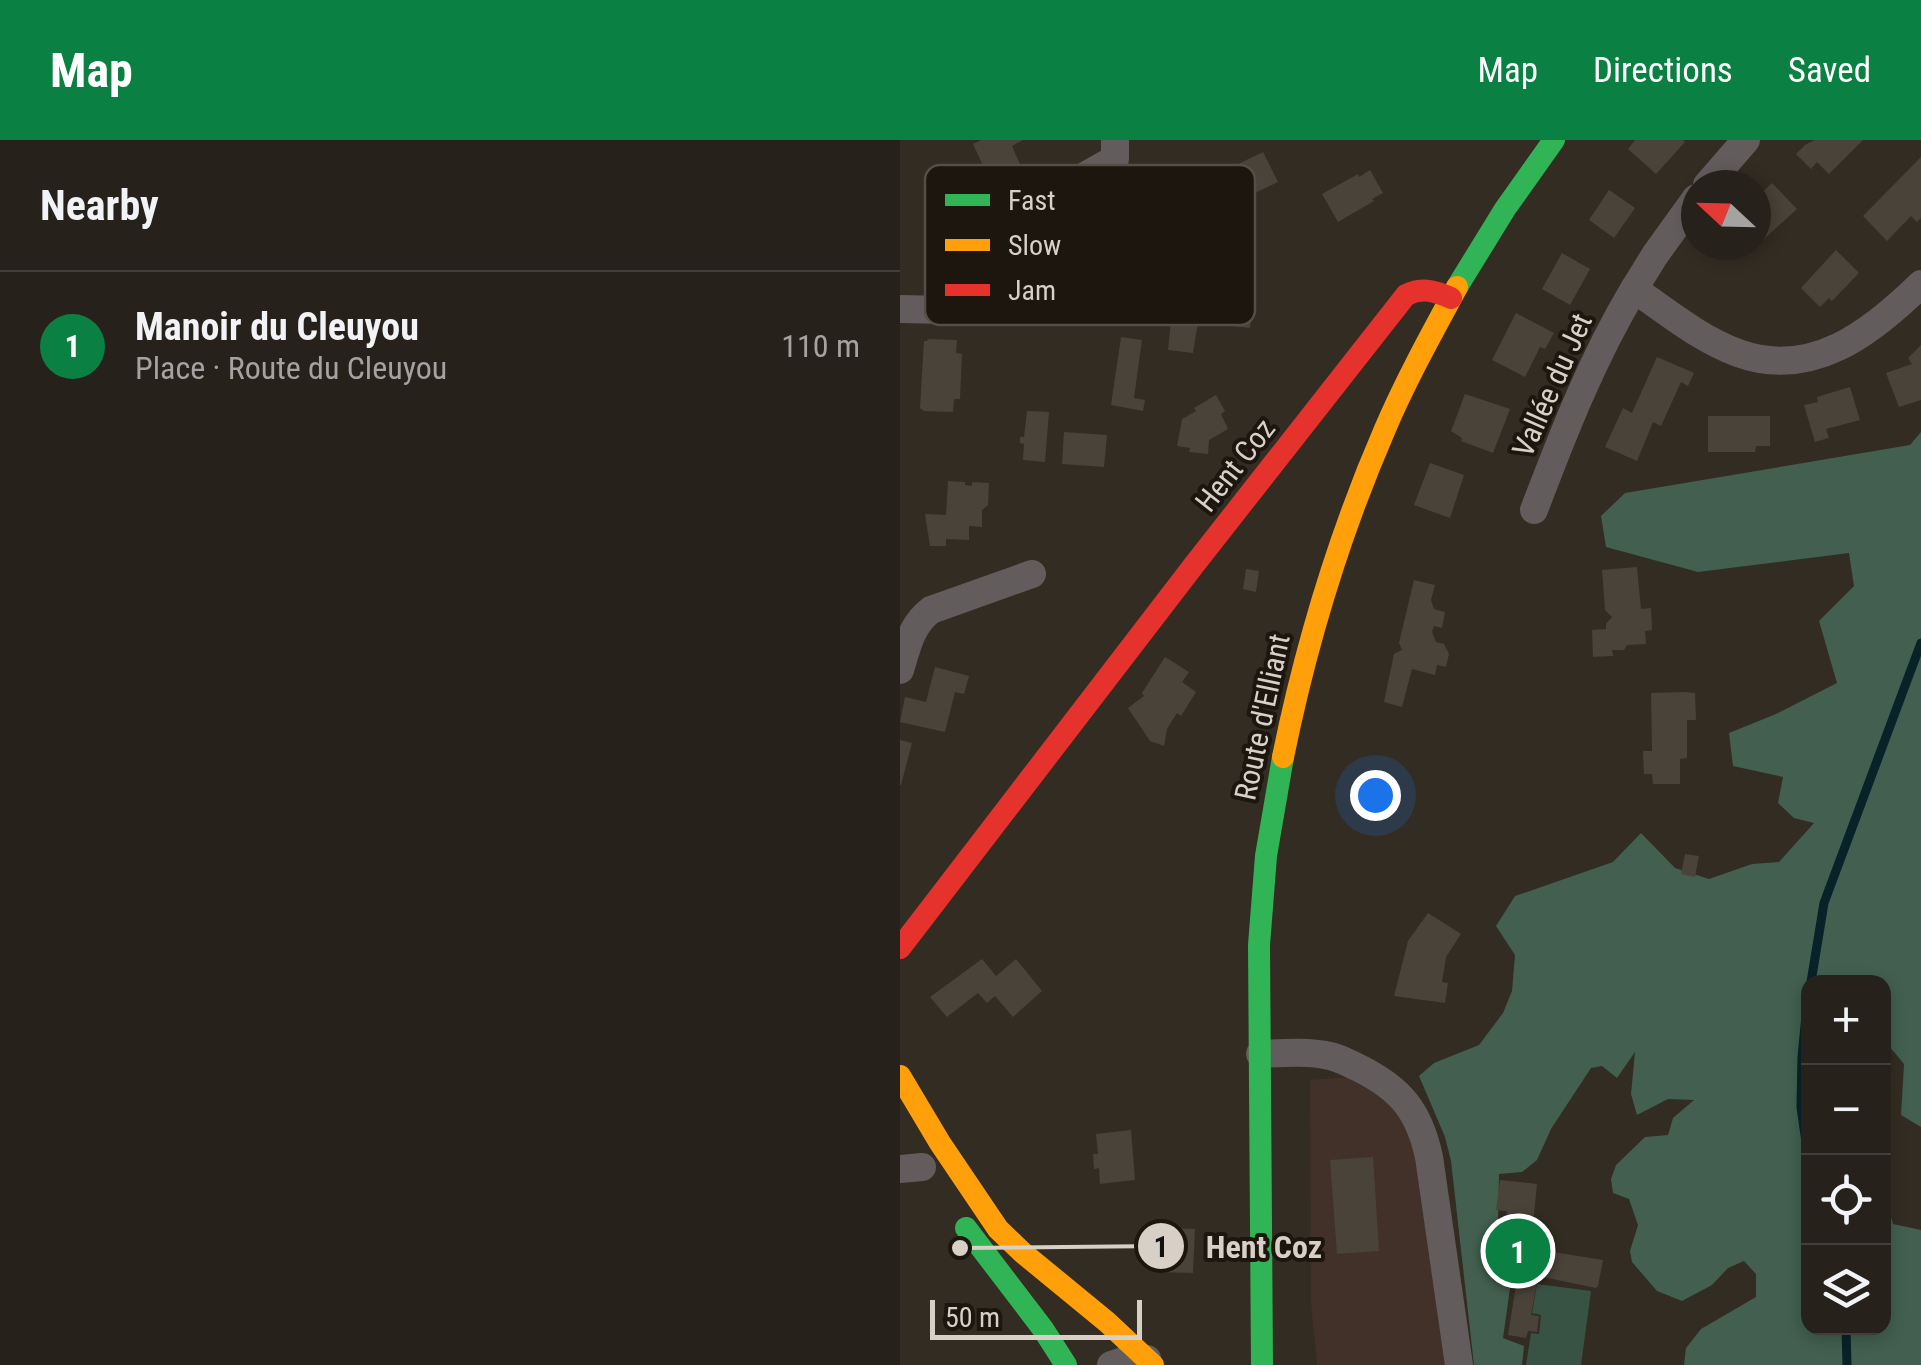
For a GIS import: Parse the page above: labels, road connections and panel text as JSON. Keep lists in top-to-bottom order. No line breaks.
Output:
{"streets":{"street":["Vallée du Jet","Hent Coz","Route d'Elliant"]},"crossings":[["Hent Coz","Route d'Elliant"]],"places":["Hent Coz"],"legend":["Fast","Slow","Jam"],"scale_bar":"50 m","north":"left","page":{"header":"Map","nav":["Map","Directions","Saved"],"heading":"Nearby","list":[{"mark":"1","name":"Manoir du Cleuyou","note":"Place · Route du Cleuyou","value":"110 m"}],"map_buttons":["+","−"],"pins":"1","scale":"50 m"}}
